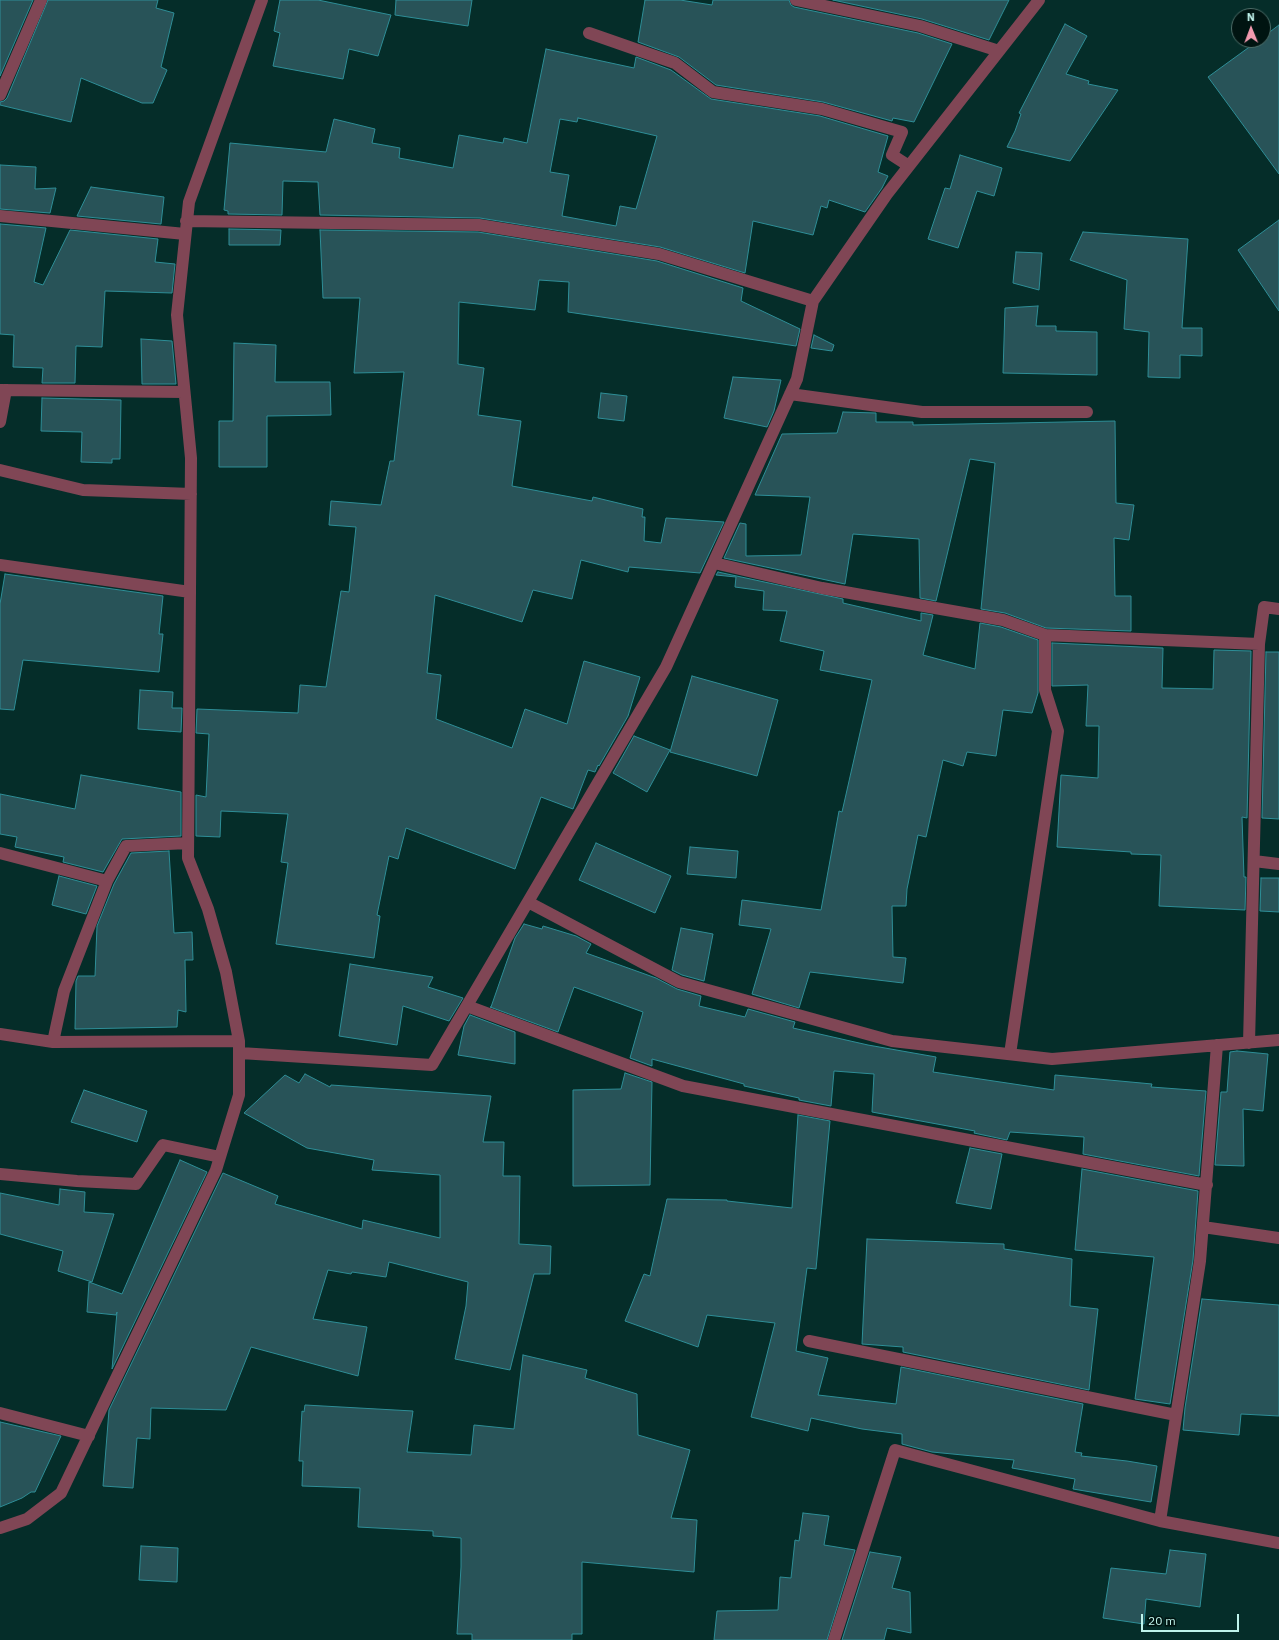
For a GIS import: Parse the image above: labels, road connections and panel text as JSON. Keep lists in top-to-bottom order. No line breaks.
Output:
{"scale_bar":"20 m","north":"top"}
